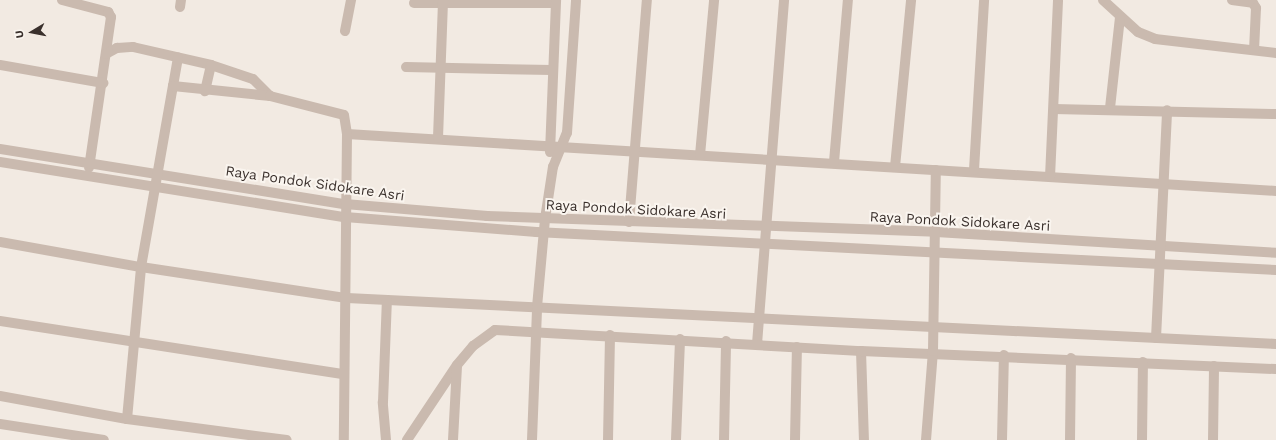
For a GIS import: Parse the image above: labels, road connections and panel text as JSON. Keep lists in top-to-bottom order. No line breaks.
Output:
{"streets":{"street":["Raya Pondok Sidokare Asri"]},"north":"left"}
